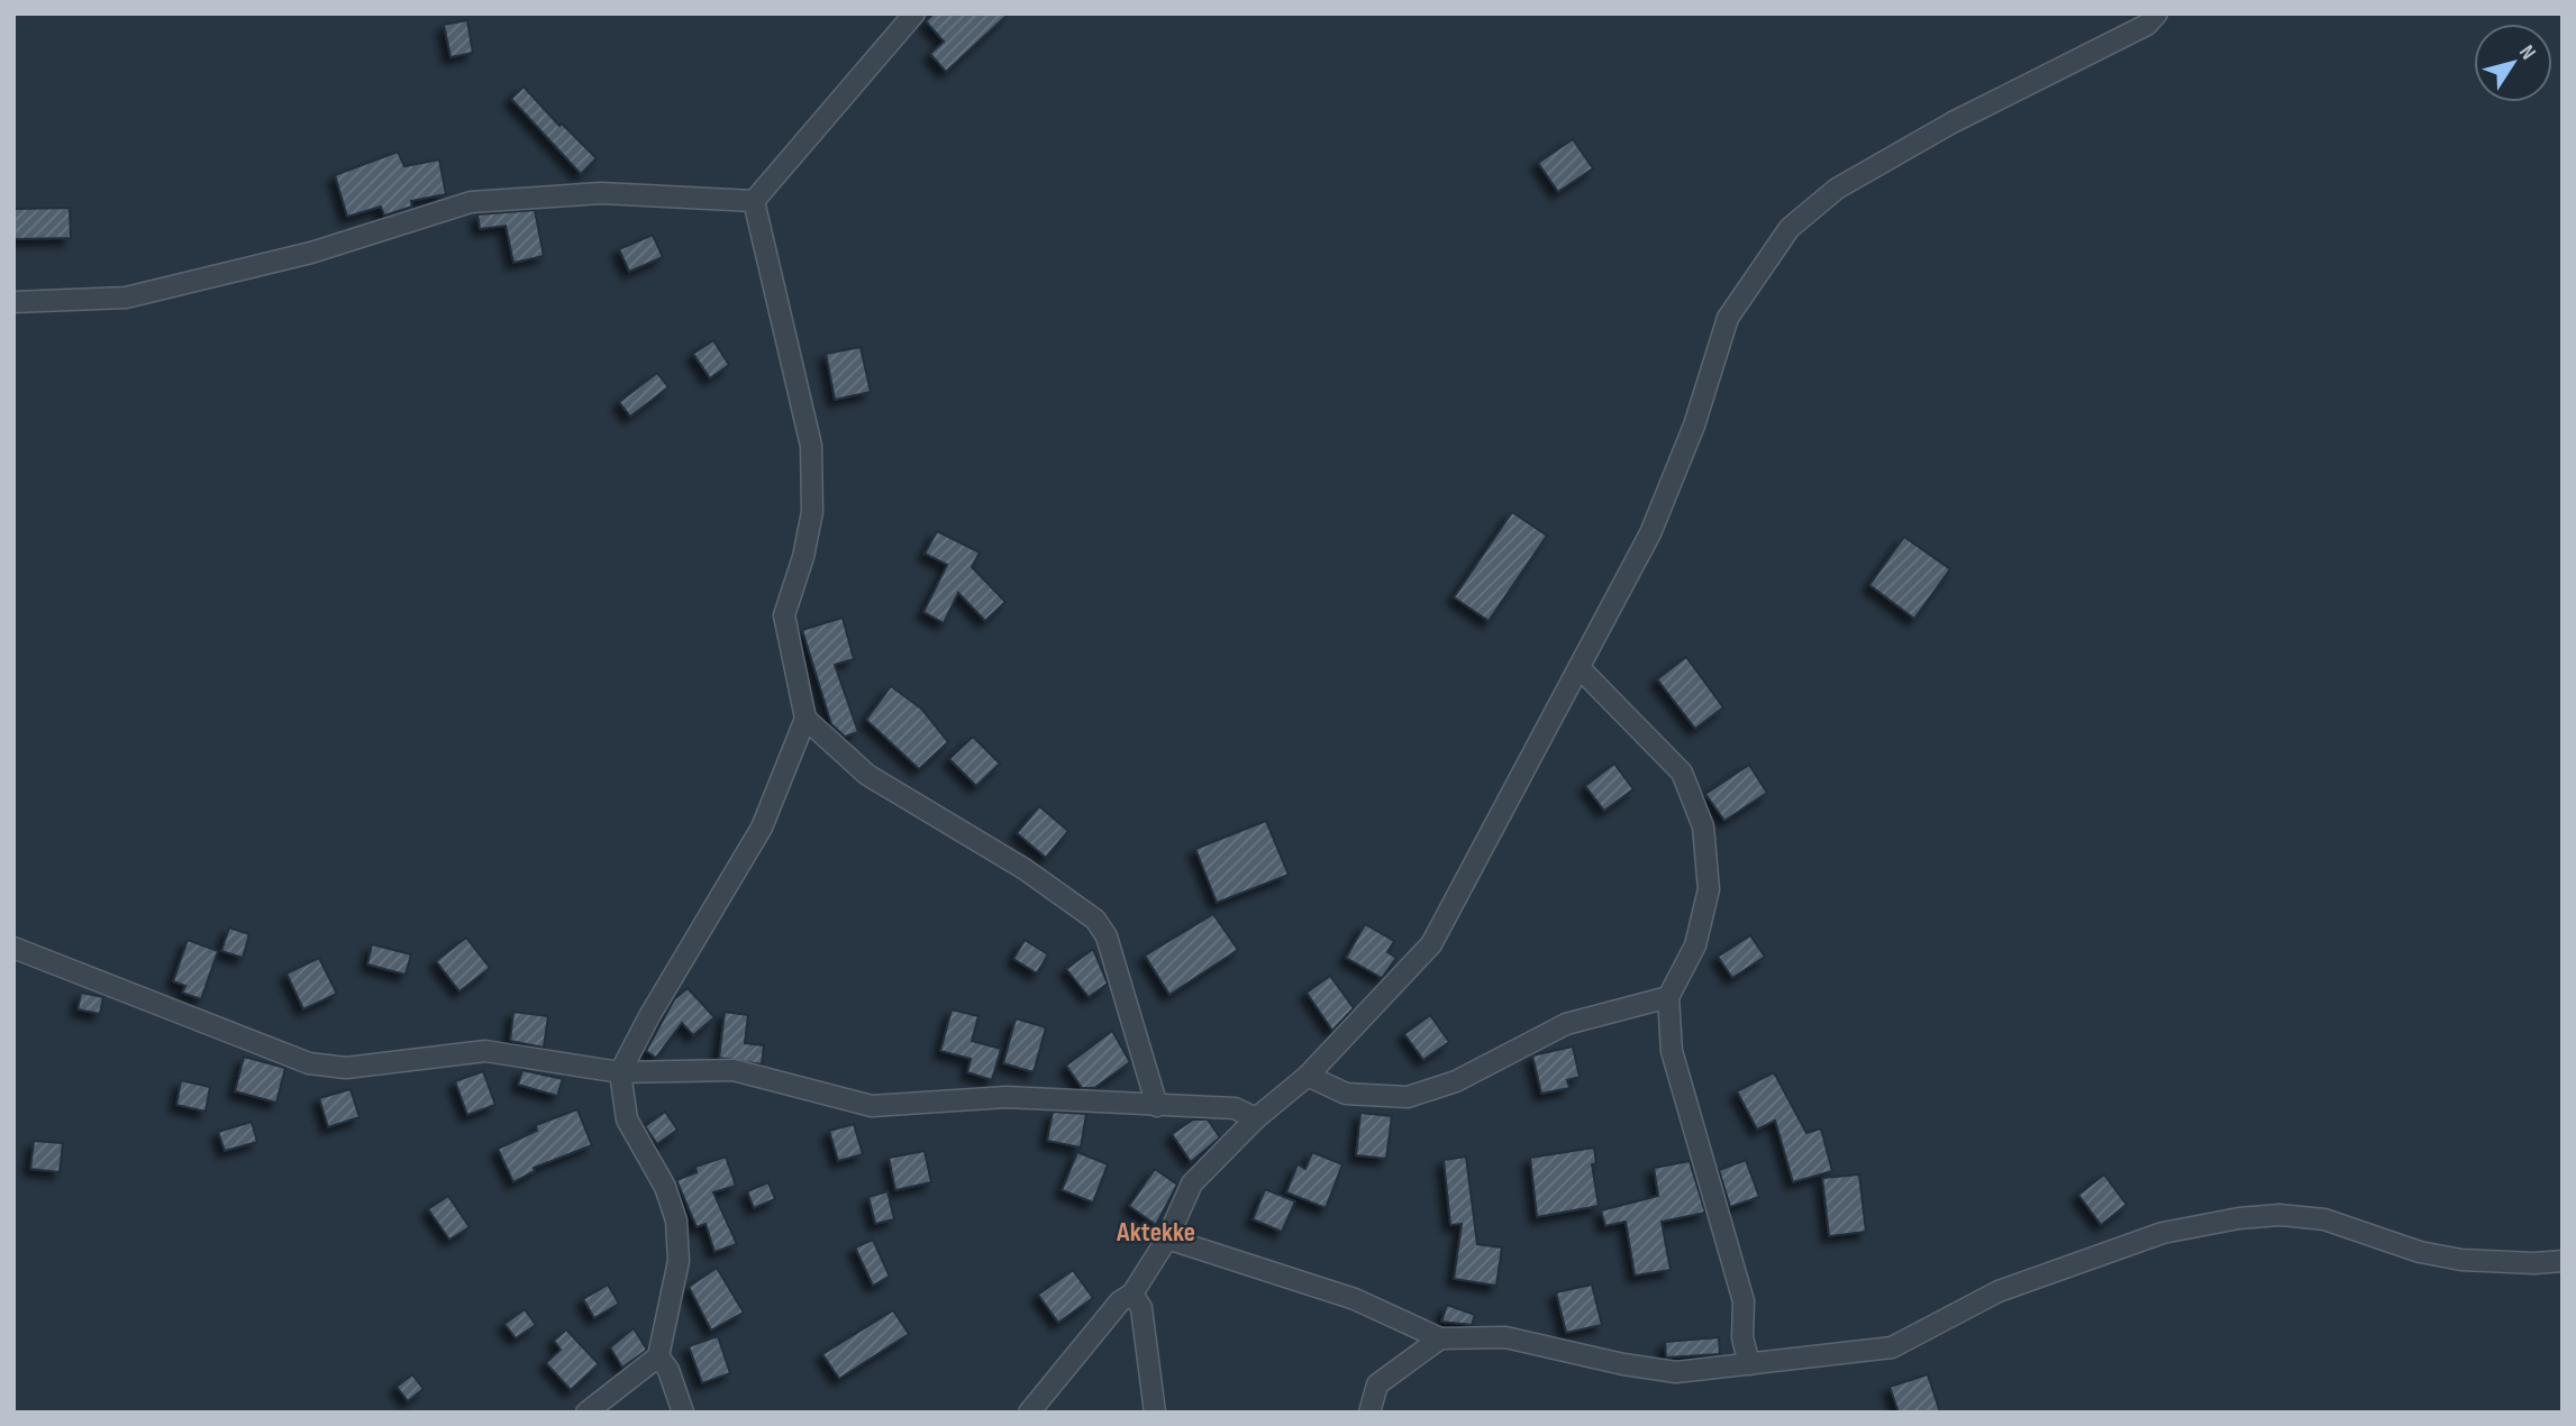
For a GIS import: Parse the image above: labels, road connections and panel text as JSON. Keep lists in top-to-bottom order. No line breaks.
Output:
{"districts":["Aktekke"],"north":"top right"}
